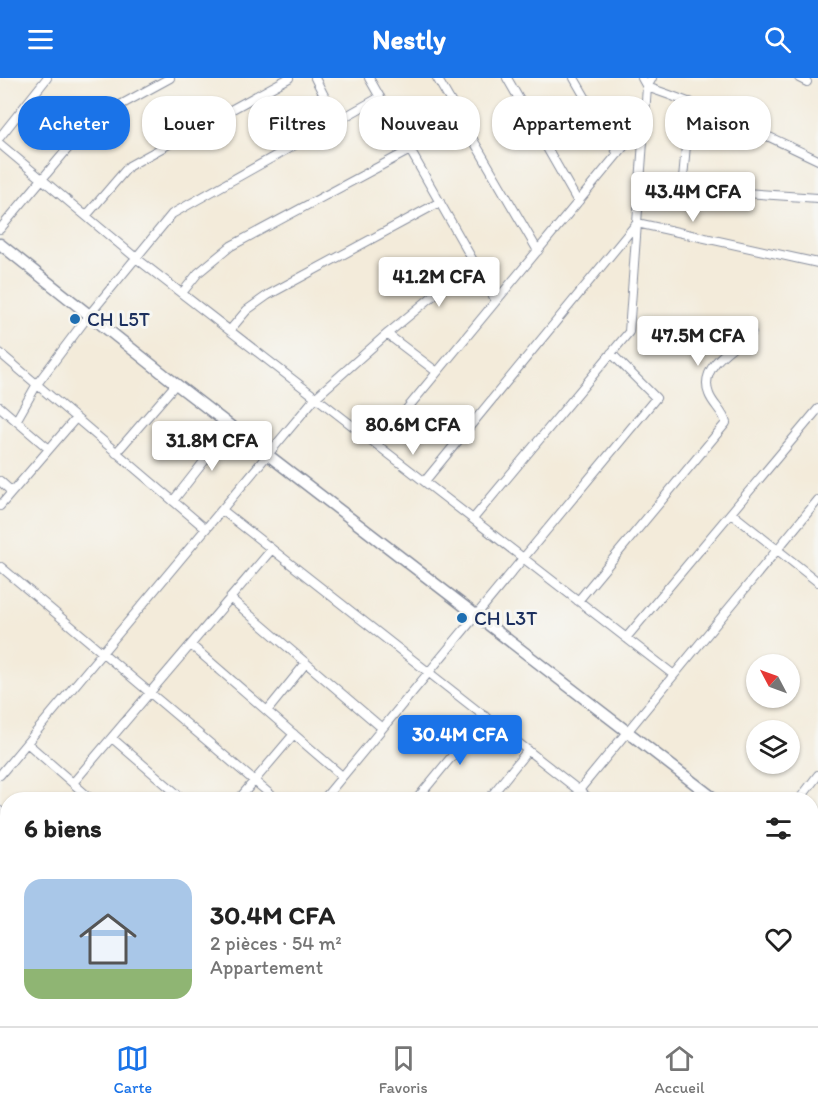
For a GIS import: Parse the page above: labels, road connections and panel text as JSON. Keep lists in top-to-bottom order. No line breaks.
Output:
{"places":["CH L5T","CH L3T"],"north":"top left","page":{"header":"Nestly","chip":["Acheter","Louer","Filtres","Nouveau","Appartement","Maison"],"price":["43.4M CFA","41.2M CFA","47.5M CFA","80.6M CFA","31.8M CFA","30.4M CFA"],"heading":"6 biens","list":[{"name":"30.4M CFA","note":"2 pièces · 54 m² · Appartement"}],"tabs":["Carte","Favoris","Accueil"]}}
